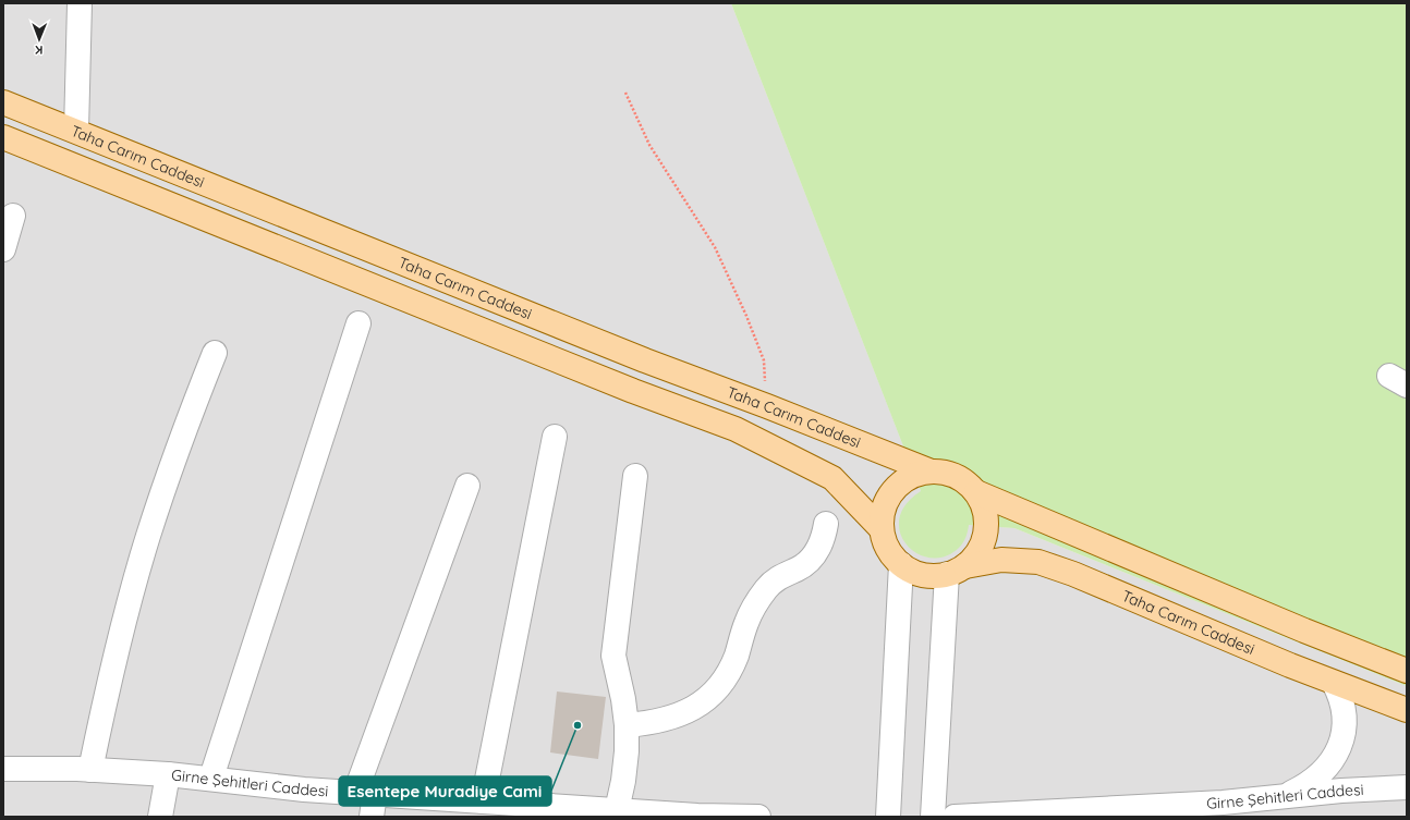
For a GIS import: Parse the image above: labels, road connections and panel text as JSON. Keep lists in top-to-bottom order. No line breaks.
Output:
{"streets":{"main road":["Taha Carım Caddesi"],"street":["Girne Şehitleri Caddesi"]},"places":["Esentepe Muradiye Cami"],"north":"bottom"}
